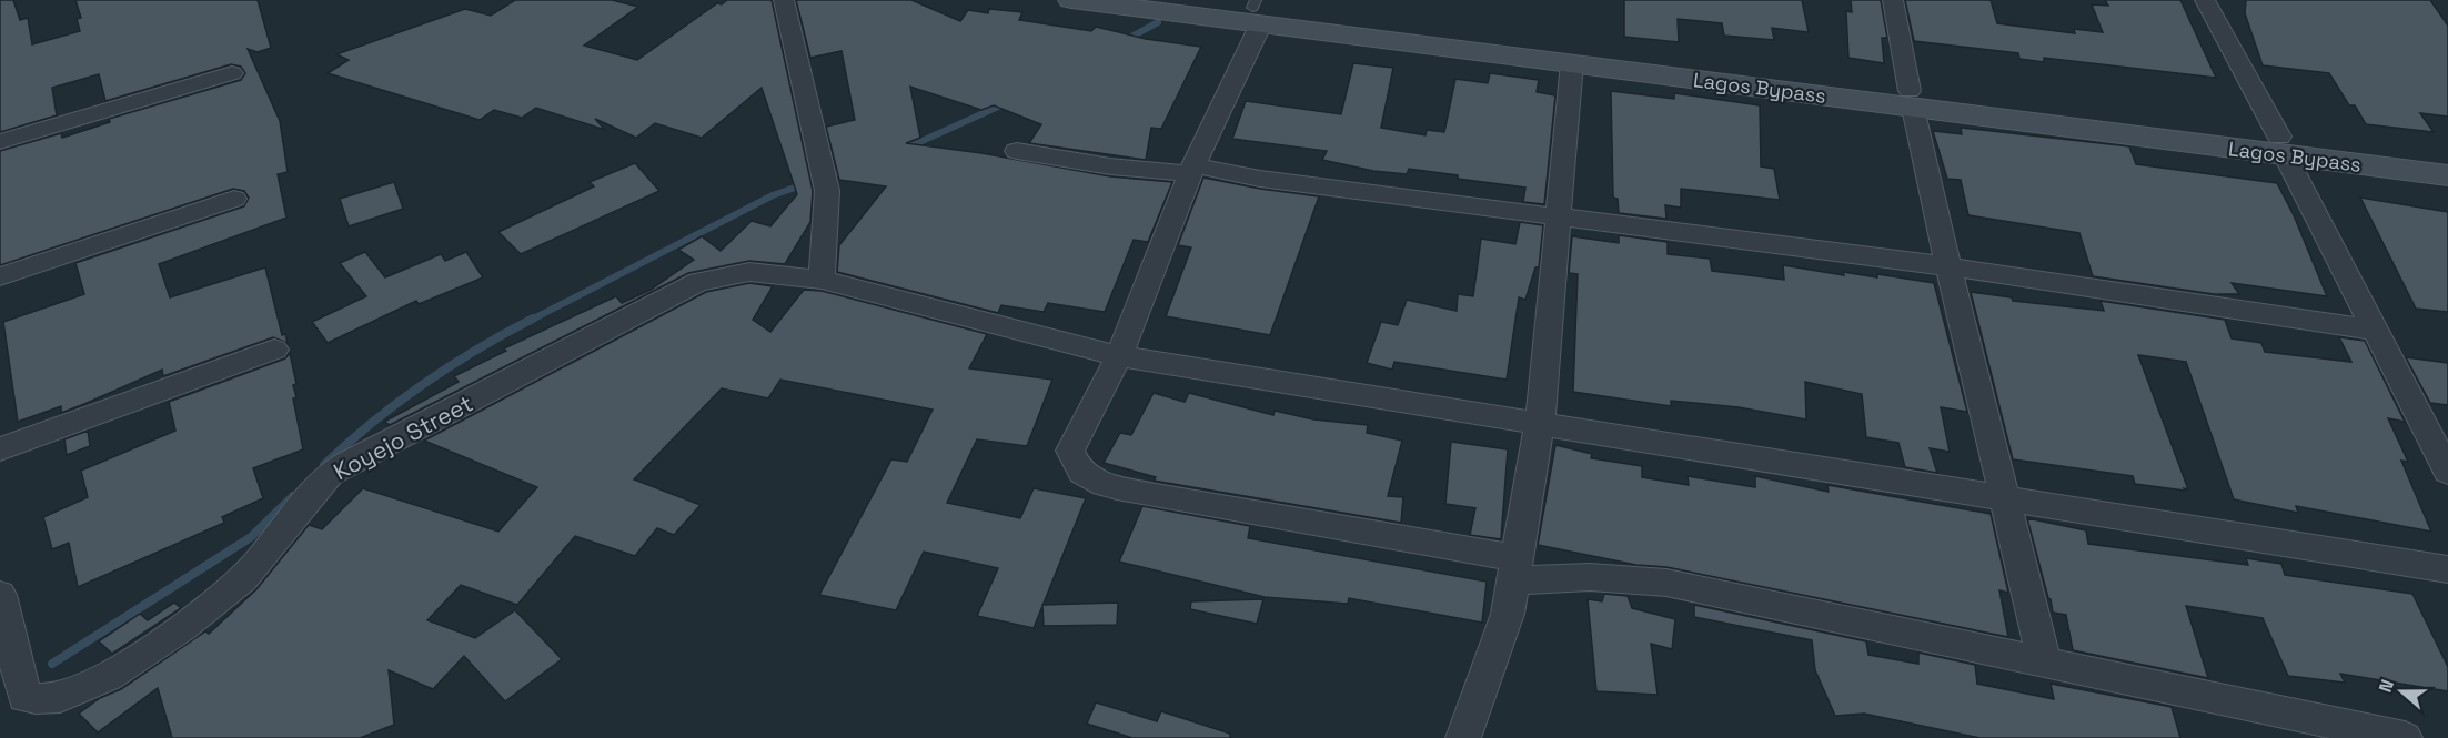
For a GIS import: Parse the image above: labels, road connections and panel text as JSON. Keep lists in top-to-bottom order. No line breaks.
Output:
{"streets":{"main road":["Lagos Bypass"],"street":["Koyejo Street"]},"north":"left"}
